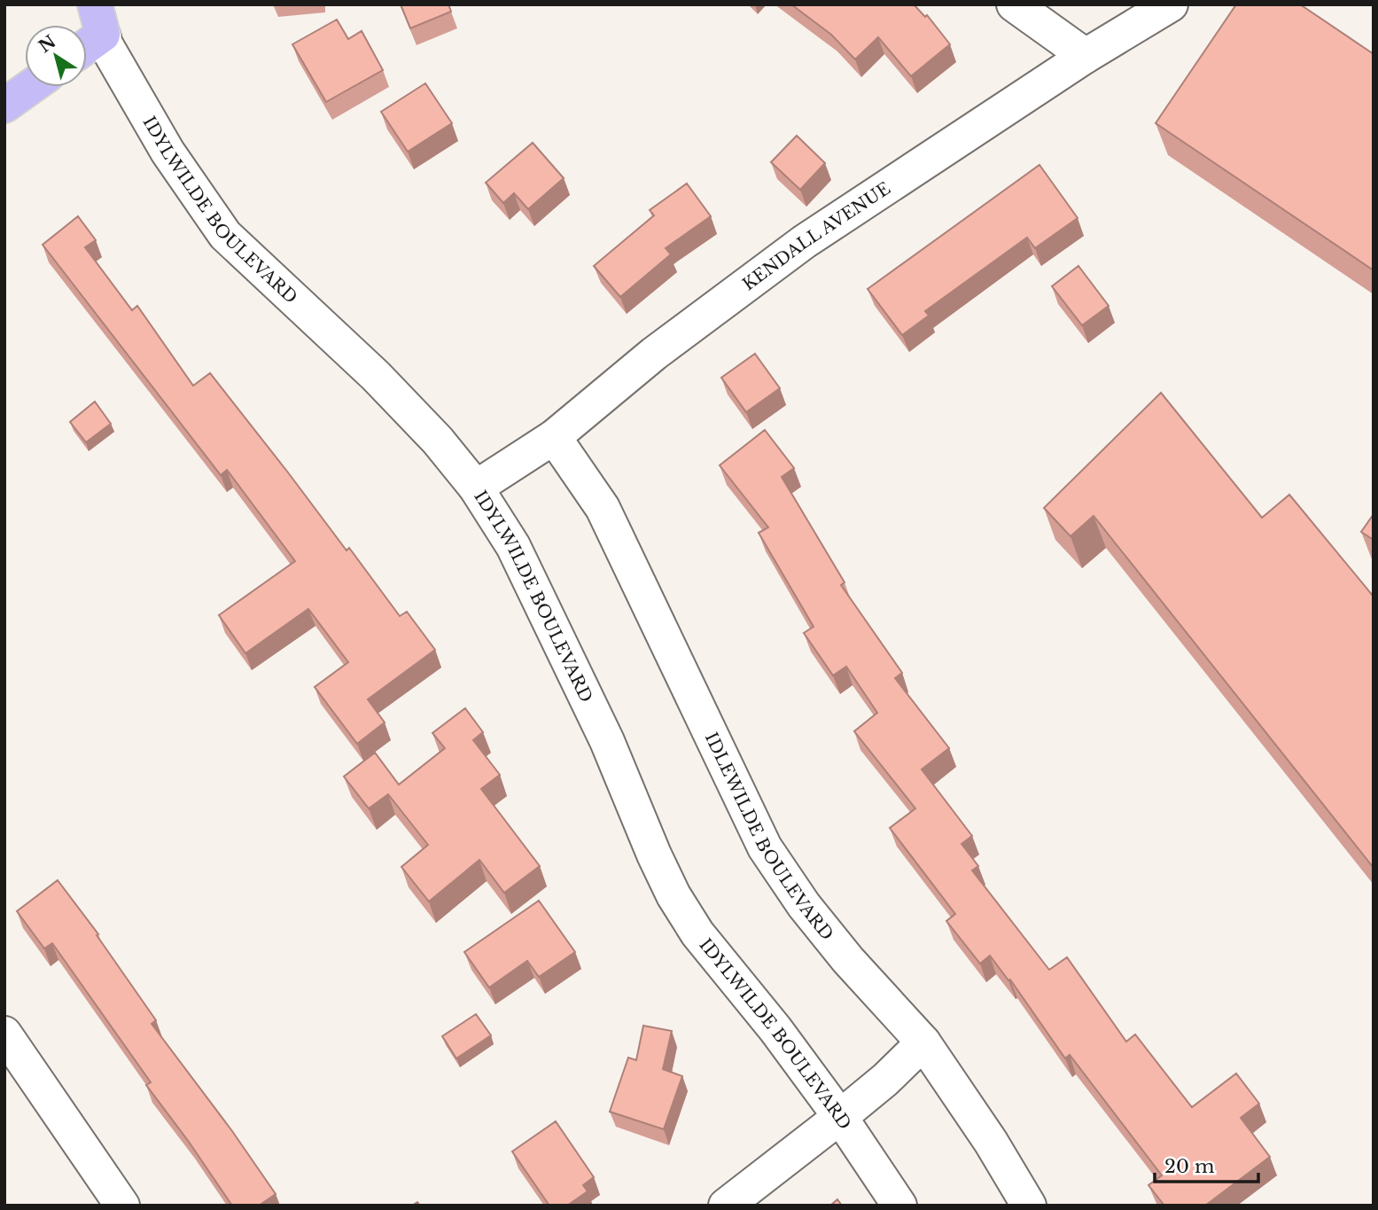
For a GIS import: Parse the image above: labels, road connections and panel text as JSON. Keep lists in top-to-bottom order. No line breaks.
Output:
{"streets":{"street":["IDYLWILDE BOULEVARD","KENDALL AVENUE","IDLEWILDE BOULEVARD"]},"crossings":[["IDYLWILDE BOULEVARD","KENDALL AVENUE"],["KENDALL AVENUE","IDLEWILDE BOULEVARD"]],"scale_bar":"20 m","north":"top left"}
